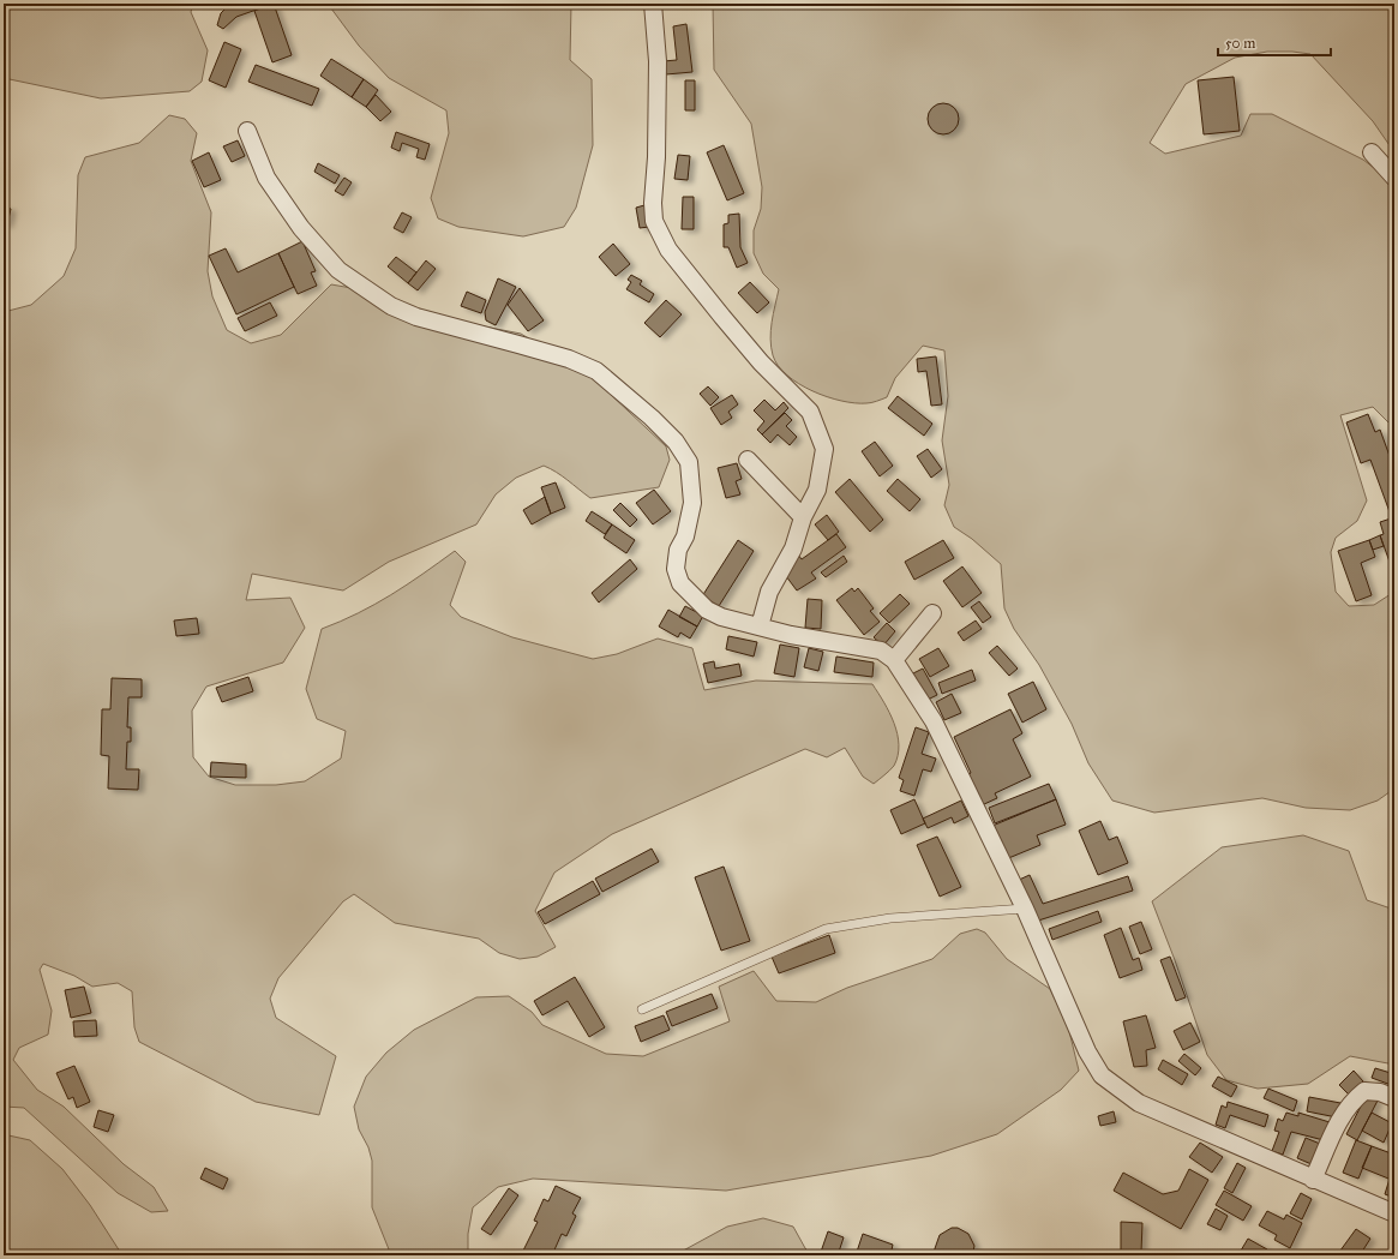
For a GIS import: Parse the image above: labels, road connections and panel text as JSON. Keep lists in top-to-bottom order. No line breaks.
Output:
{"scale_bar":"50 m"}
